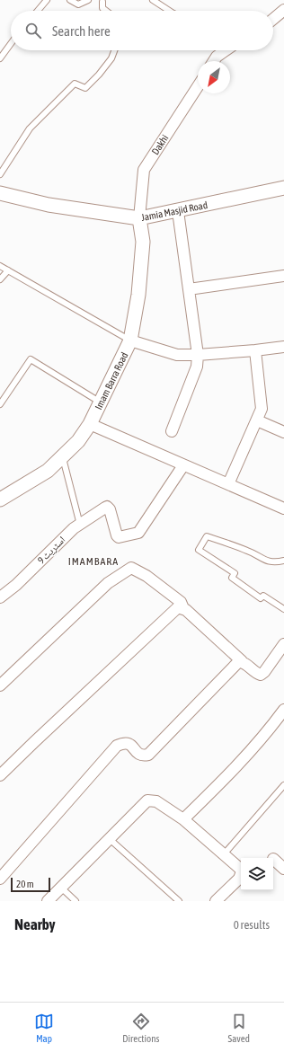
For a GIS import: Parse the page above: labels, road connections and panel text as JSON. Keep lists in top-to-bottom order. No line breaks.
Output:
{"streets":{"street":["Dakhi","Jamia Masjid Road","Imam Barra Road","اسٹریٹ 9"]},"crossings":[["Dakhi","Jamia Masjid Road"],["Dakhi","Imam Barra Road"],["Jamia Masjid Road","Imam Barra Road"]],"districts":["IMAMBARA"],"scale_bar":"20 m","north":"bottom left","page":{"search":"Search here","scale":"20 m","heading":["Nearby","0 results"],"nav":["Map","Directions","Saved"]}}
